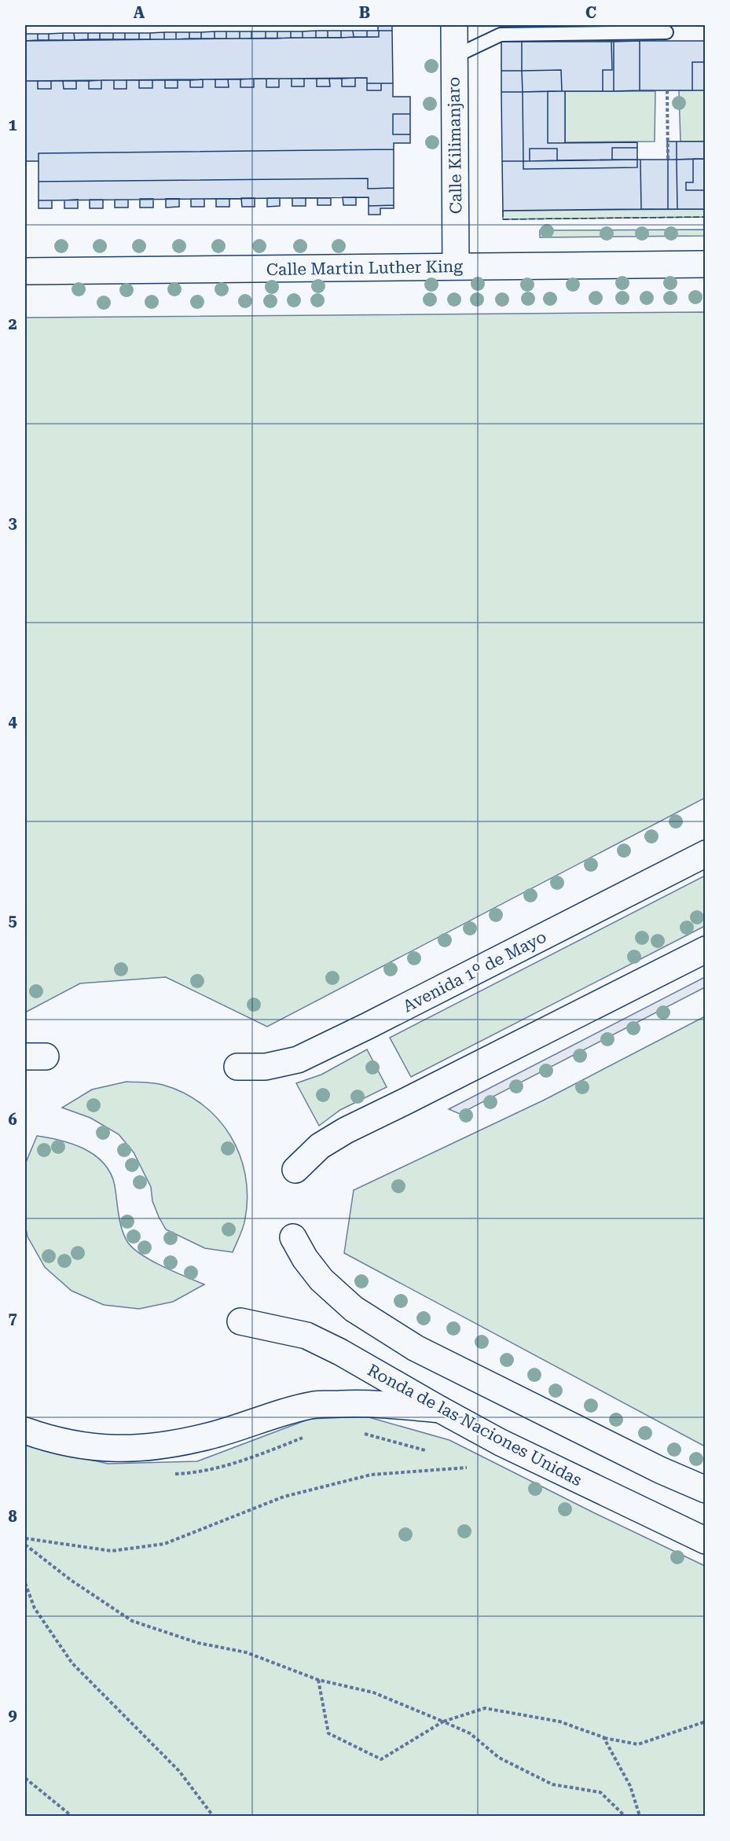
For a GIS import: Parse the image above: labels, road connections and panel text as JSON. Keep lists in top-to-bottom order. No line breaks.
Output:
{"streets":{"main road":["Calle Kilimanjaro","Calle Martin Luther King","Avenida 1º de Mayo","Ronda de las Naciones Unidas"]},"crossings":[["Calle Kilimanjaro","Calle Martin Luther King"]],"grid":{"columns":["A","B","C"],"rows":["1","2","3","4","5","6","7","8","9"]}}
